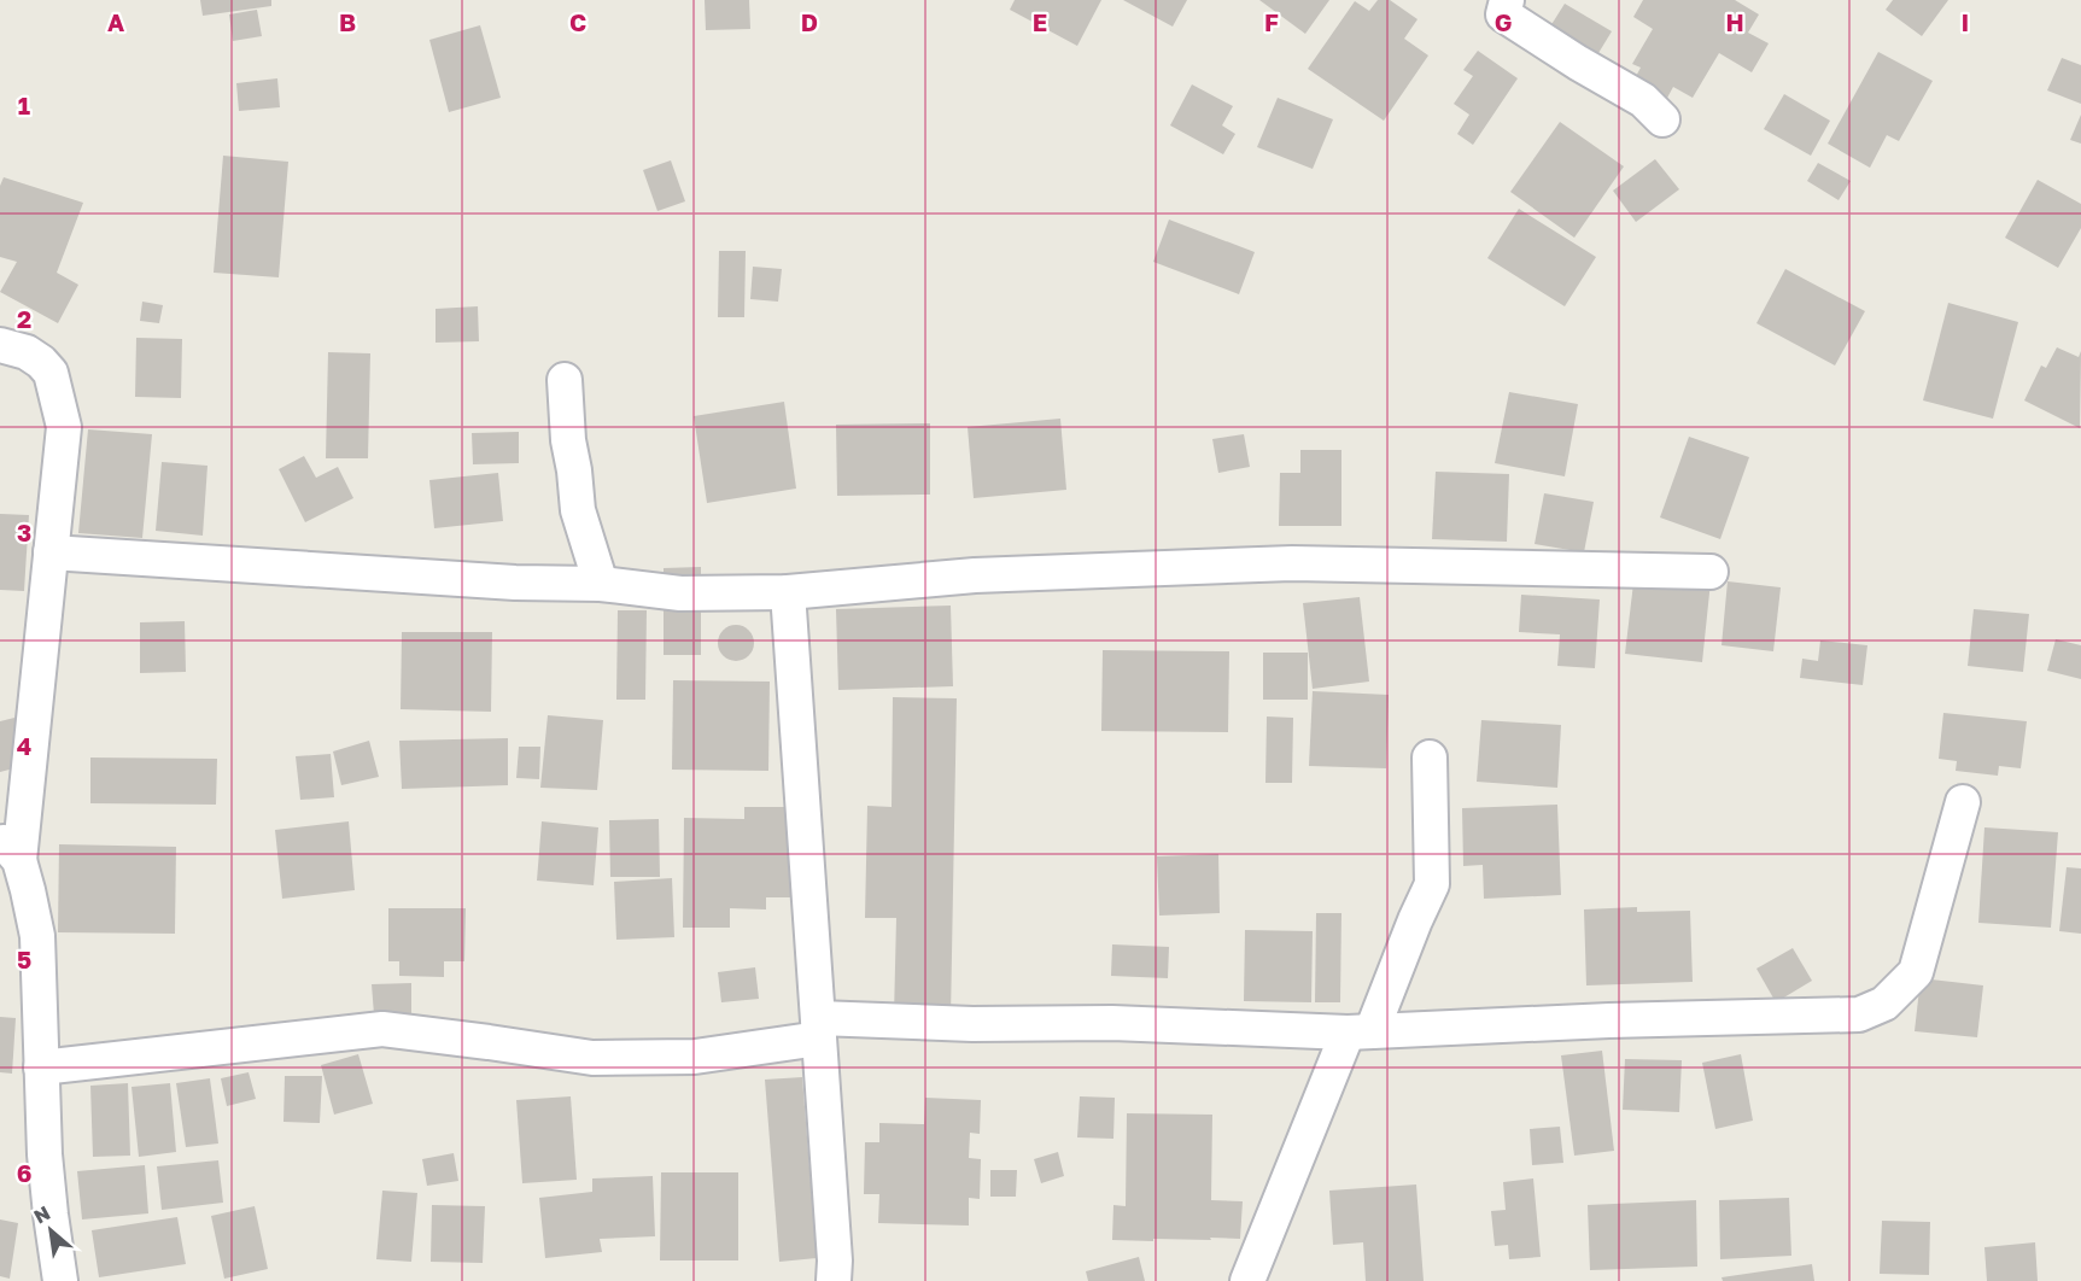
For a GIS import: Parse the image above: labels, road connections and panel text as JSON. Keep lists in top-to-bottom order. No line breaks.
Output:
{"north":"top left","grid":{"columns":["A","B","C","D","E","F","G","H","I"],"rows":["1","2","3","4","5","6"]}}
